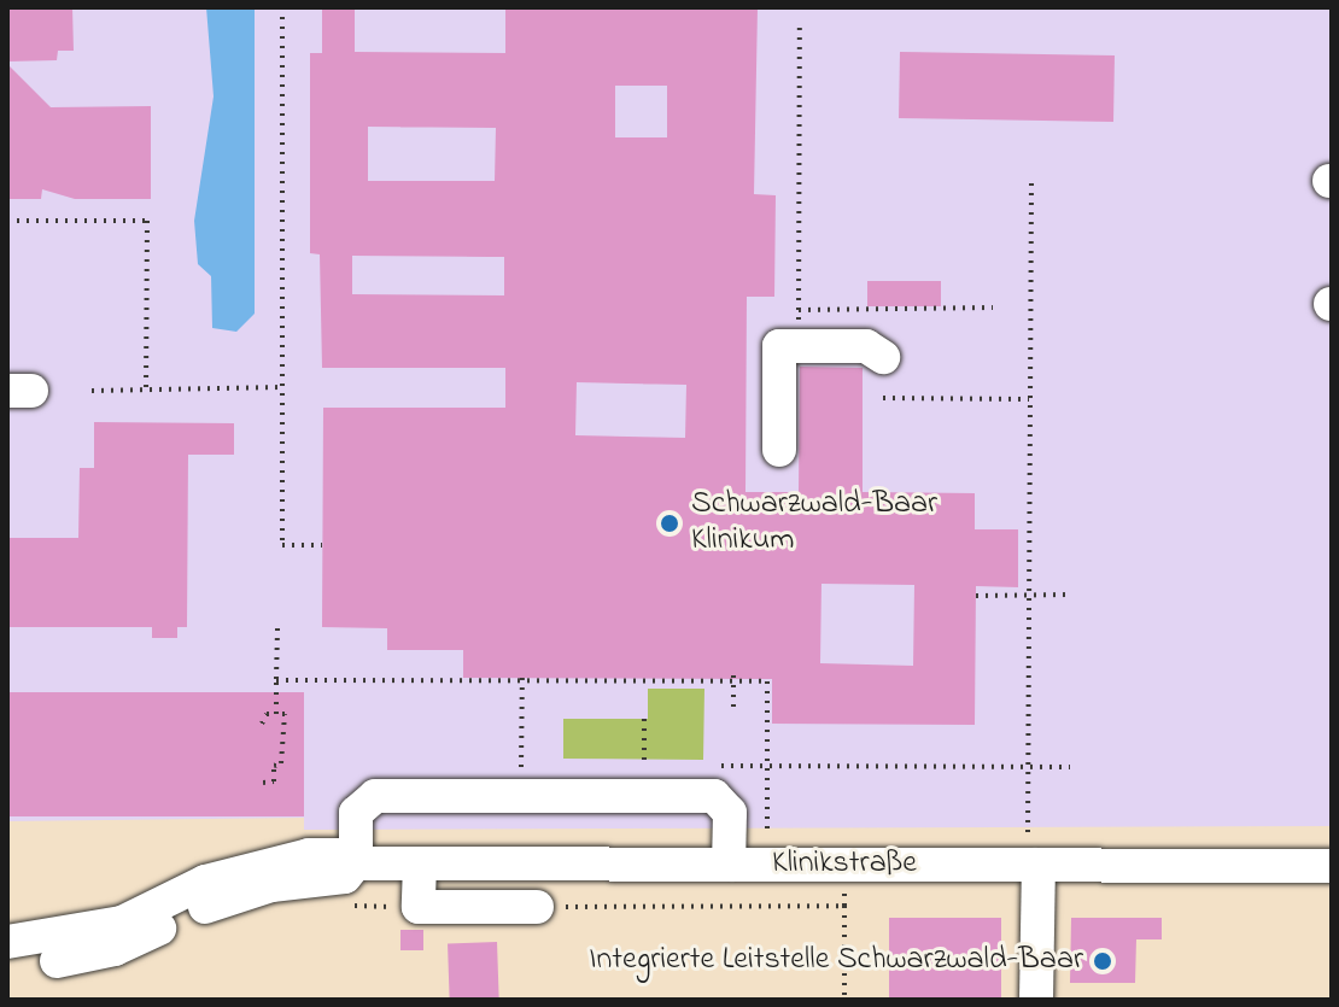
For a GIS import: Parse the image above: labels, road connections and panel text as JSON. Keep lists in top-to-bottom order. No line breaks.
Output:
{"streets":{"street":["Klinikstraße"]},"places":["Schwarzwald-Baar Klinikum","Integrierte Leitstelle Schwarzwald-Baar"]}
